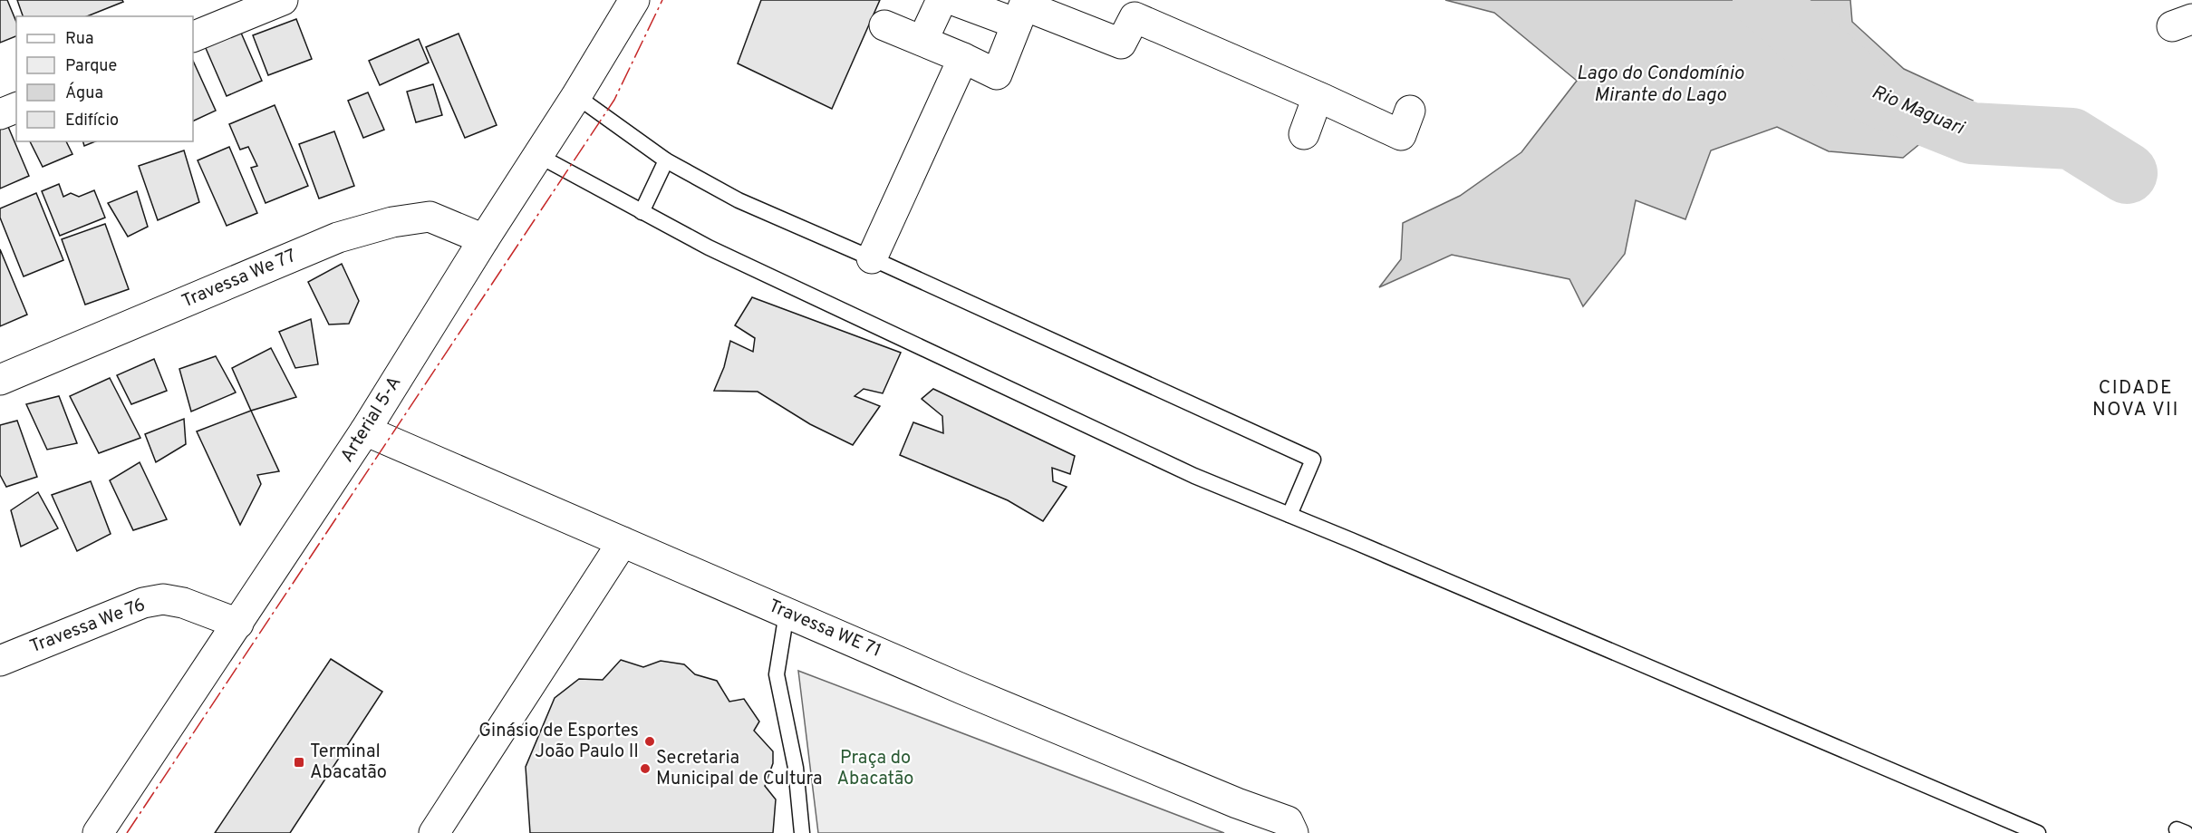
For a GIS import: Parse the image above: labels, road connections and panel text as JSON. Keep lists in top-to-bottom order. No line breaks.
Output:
{"streets":{"street":["Travessa We 77","Arterial 5-A","Travessa We 76","Travessa WE 71"]},"crossings":[["Travessa We 77","Arterial 5-A"],["Arterial 5-A","Travessa We 76"],["Arterial 5-A","Travessa WE 71"]],"districts":["CIDADE NOVA VII"],"water":["Lago do Condomínio Mirante do Lago","Rio Maguari"],"parks":["Praça do Abacatão"],"places":{"other":["Ginásio de Esportes João Paulo II","Secretaria Municipal de Cultura"],"transit":["Terminal Abacatão"]},"legend":["Rua","Parque","Água","Edifício"]}
